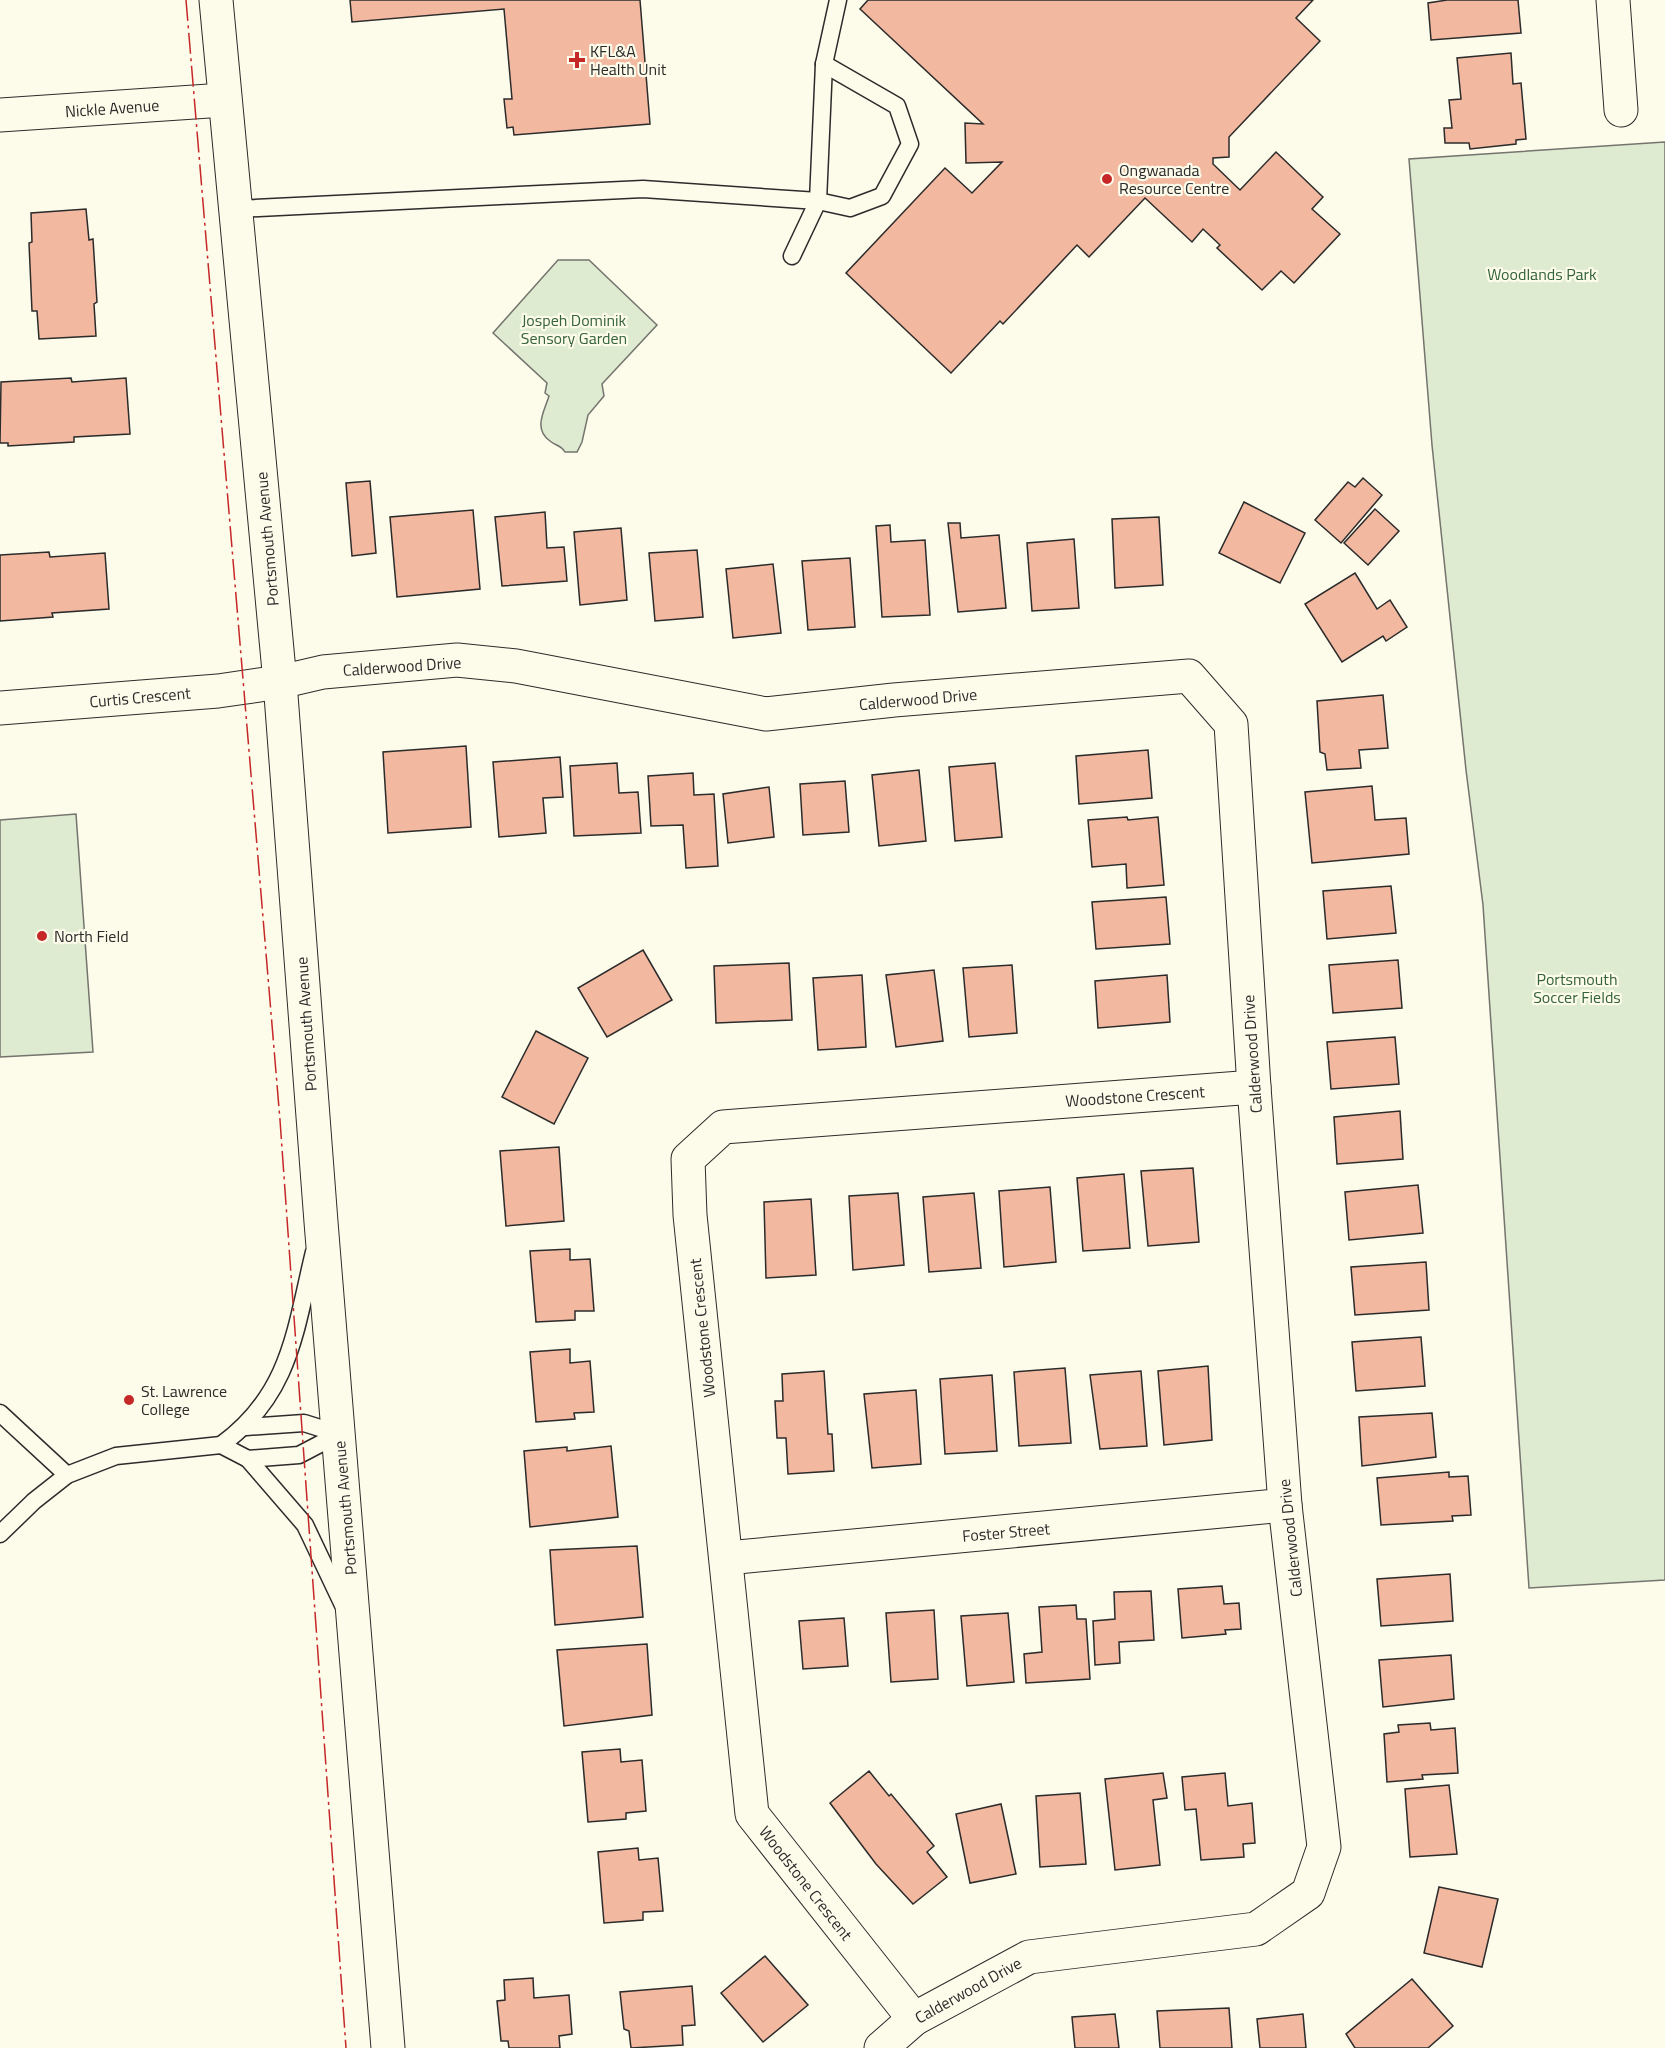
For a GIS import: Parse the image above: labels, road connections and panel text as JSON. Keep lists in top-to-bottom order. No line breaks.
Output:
{"streets":{"street":["Nickle Avenue","Portsmouth Avenue","Calderwood Drive","Curtis Crescent","Woodstone Crescent","Foster Street"]},"crossings":[["Nickle Avenue","Portsmouth Avenue"],["Portsmouth Avenue","Calderwood Drive"],["Portsmouth Avenue","Curtis Crescent"],["Calderwood Drive","Curtis Crescent"],["Calderwood Drive","Woodstone Crescent"],["Calderwood Drive","Foster Street"],["Woodstone Crescent","Foster Street"]],"parks":["Woodlands Park","Jospeh Dominik Sensory Garden","Portsmouth Soccer Fields"],"places":{"health":["KFL&A Health Unit"],"other":["Ongwanada Resource Centre","North Field","St. Lawrence College"]}}
